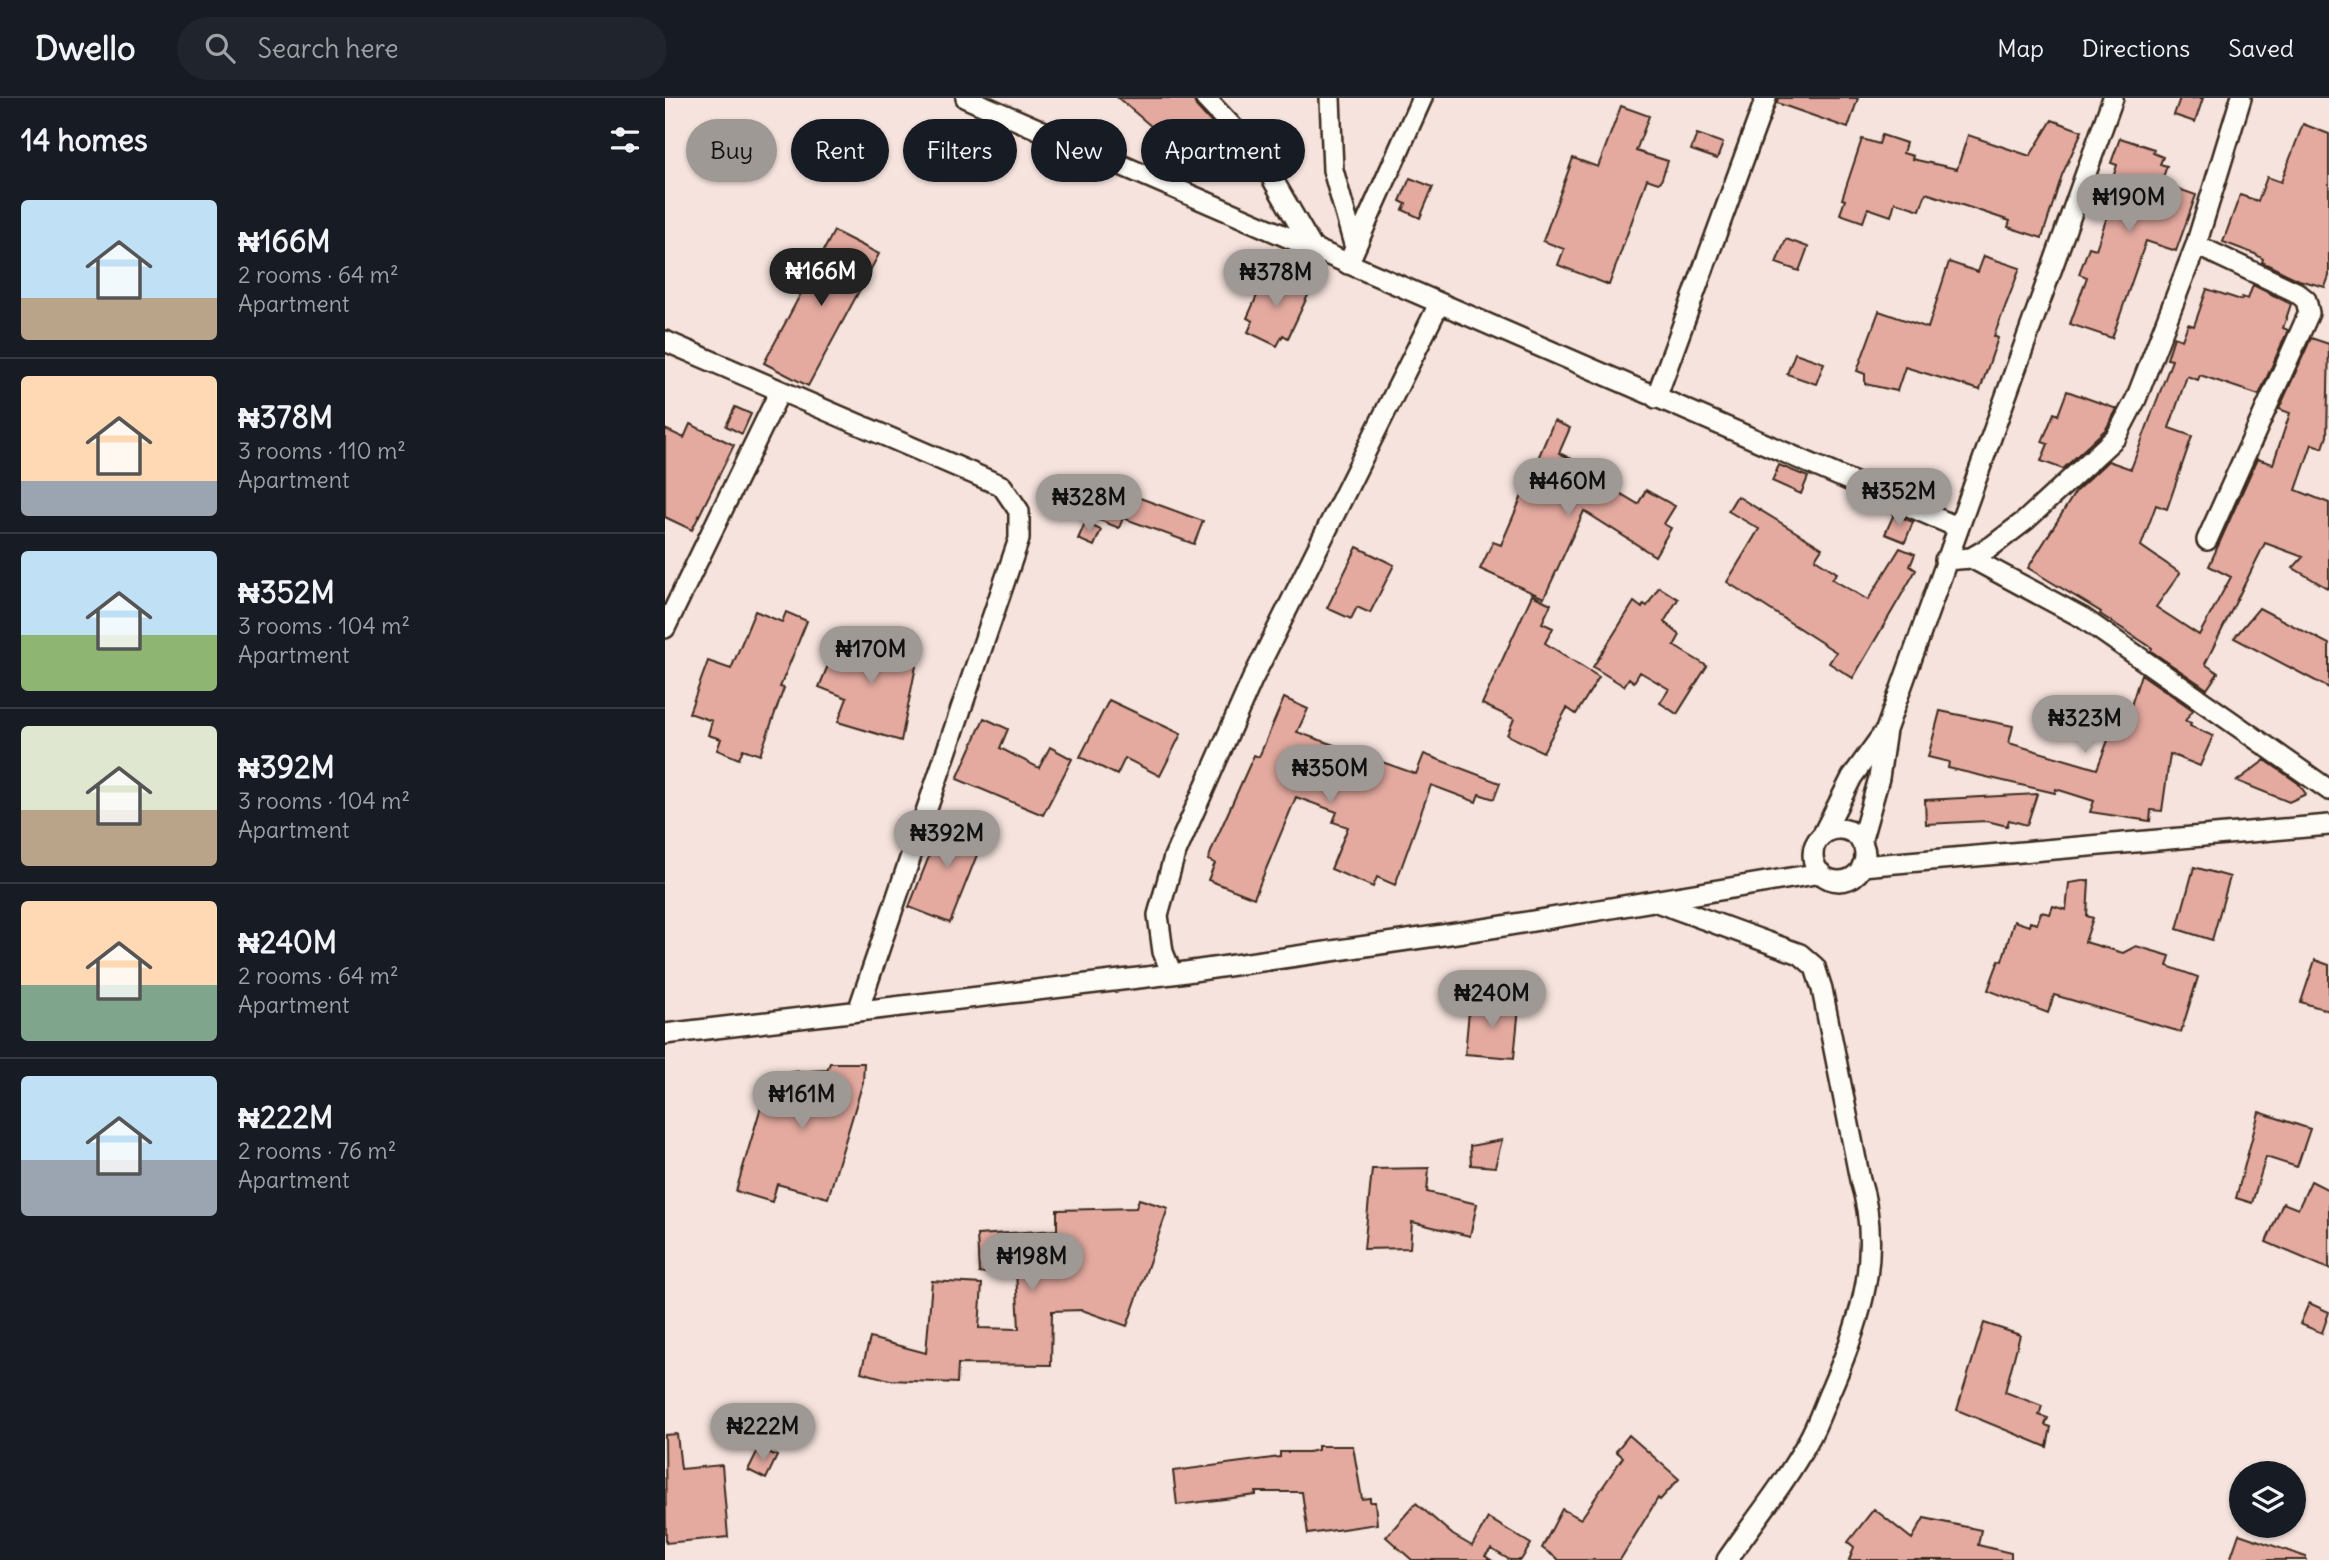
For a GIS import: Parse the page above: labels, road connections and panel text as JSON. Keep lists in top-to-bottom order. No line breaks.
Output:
{"page":{"header":"Dwello","search":"Search here","nav":["Map","Directions","Saved"],"heading":"14 homes","chip":["Buy","Rent","Filters","New","Apartment"],"price":["₦190M","₦166M","₦378M","₦460M","₦352M","₦328M","₦170M","₦323M","₦350M","₦392M","₦240M","₦161M","₦198M","₦222M"],"list":[{"name":"₦166M","note":"2 rooms · 64 m² · Apartment"},{"name":"₦378M","note":"3 rooms · 110 m² · Apartment"},{"name":"₦352M","note":"3 rooms · 104 m² · Apartment"},{"name":"₦392M","note":"3 rooms · 104 m² · Apartment"},{"name":"₦240M","note":"2 rooms · 64 m² · Apartment"},{"name":"₦222M","note":"2 rooms · 76 m² · Apartment"}]}}
